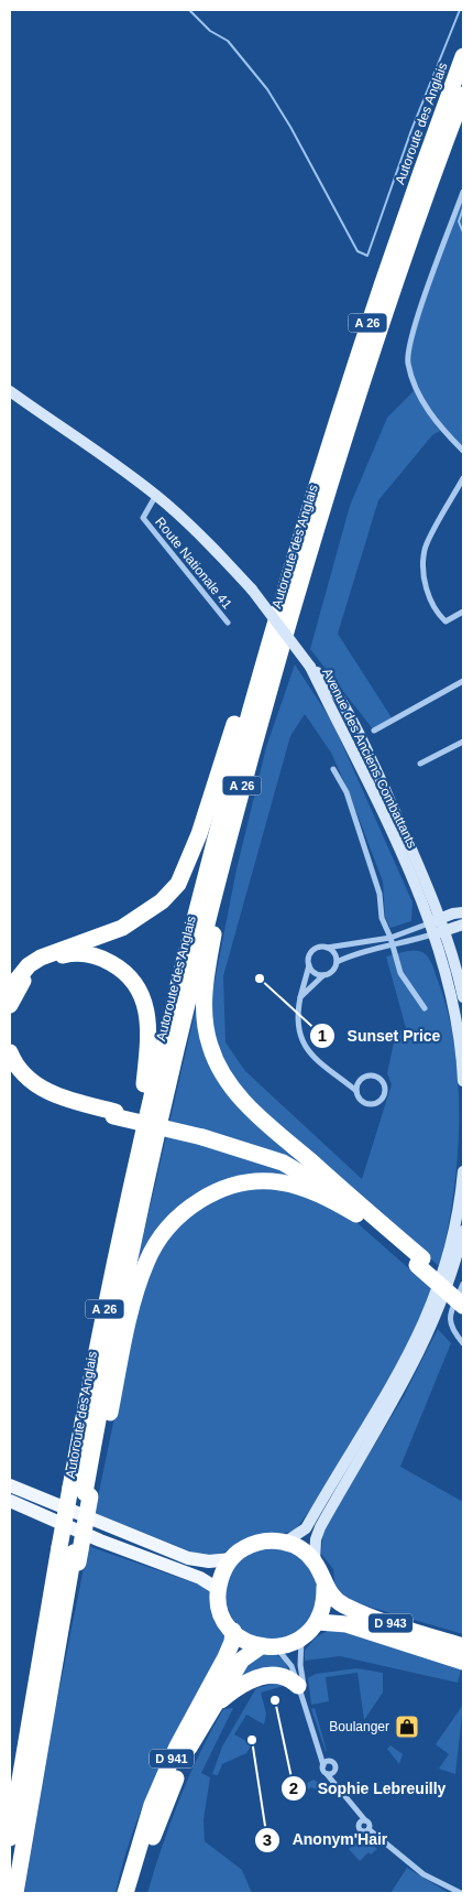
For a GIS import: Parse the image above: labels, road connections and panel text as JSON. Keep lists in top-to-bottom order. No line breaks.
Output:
{"streets":{"highway":["Autoroute des Anglais","A 26","D 943","D 941"],"main road":["Avenue des Anciens Combattants"],"street":["Route Nationale 41"]},"crossings":[["Route Nationale 41","Avenue des Anciens Combattants"],["D 943","D 941"]],"places":{"other":["Sunset Price","Sophie Lebreuilly","Anonym'Hair"],"shop":["Boulanger"]}}
